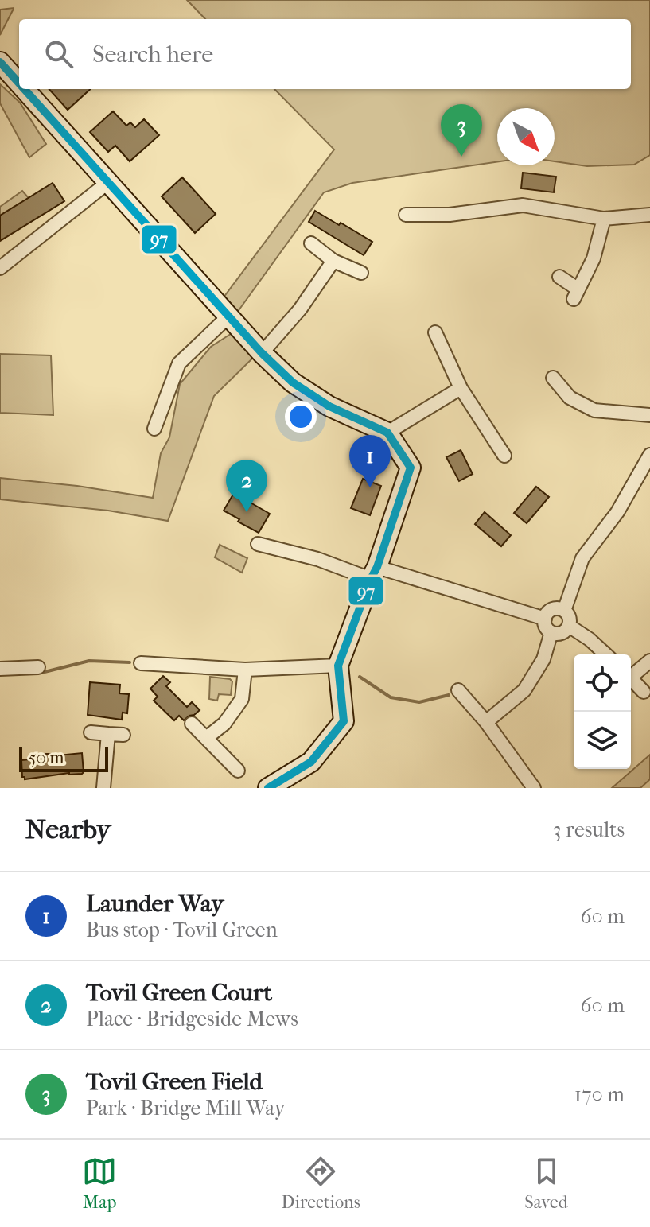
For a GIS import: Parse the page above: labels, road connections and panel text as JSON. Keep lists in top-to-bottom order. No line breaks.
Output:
{"lines":["transit line 97"],"scale_bar":"50 m","north":"bottom right","page":{"search":"Search here","pins":["3","1","2"],"scale":"50 m","heading":["Nearby","3 results"],"list":[{"mark":"1","name":"Launder Way","note":"Bus stop · Tovil Green","value":"60 m"},{"mark":"2","name":"Tovil Green Court","note":"Place · Bridgeside Mews","value":"60 m"},{"mark":"3","name":"Tovil Green Field","note":"Park · Bridge Mill Way","value":"170 m"}],"nav":["Map","Directions","Saved"]}}
